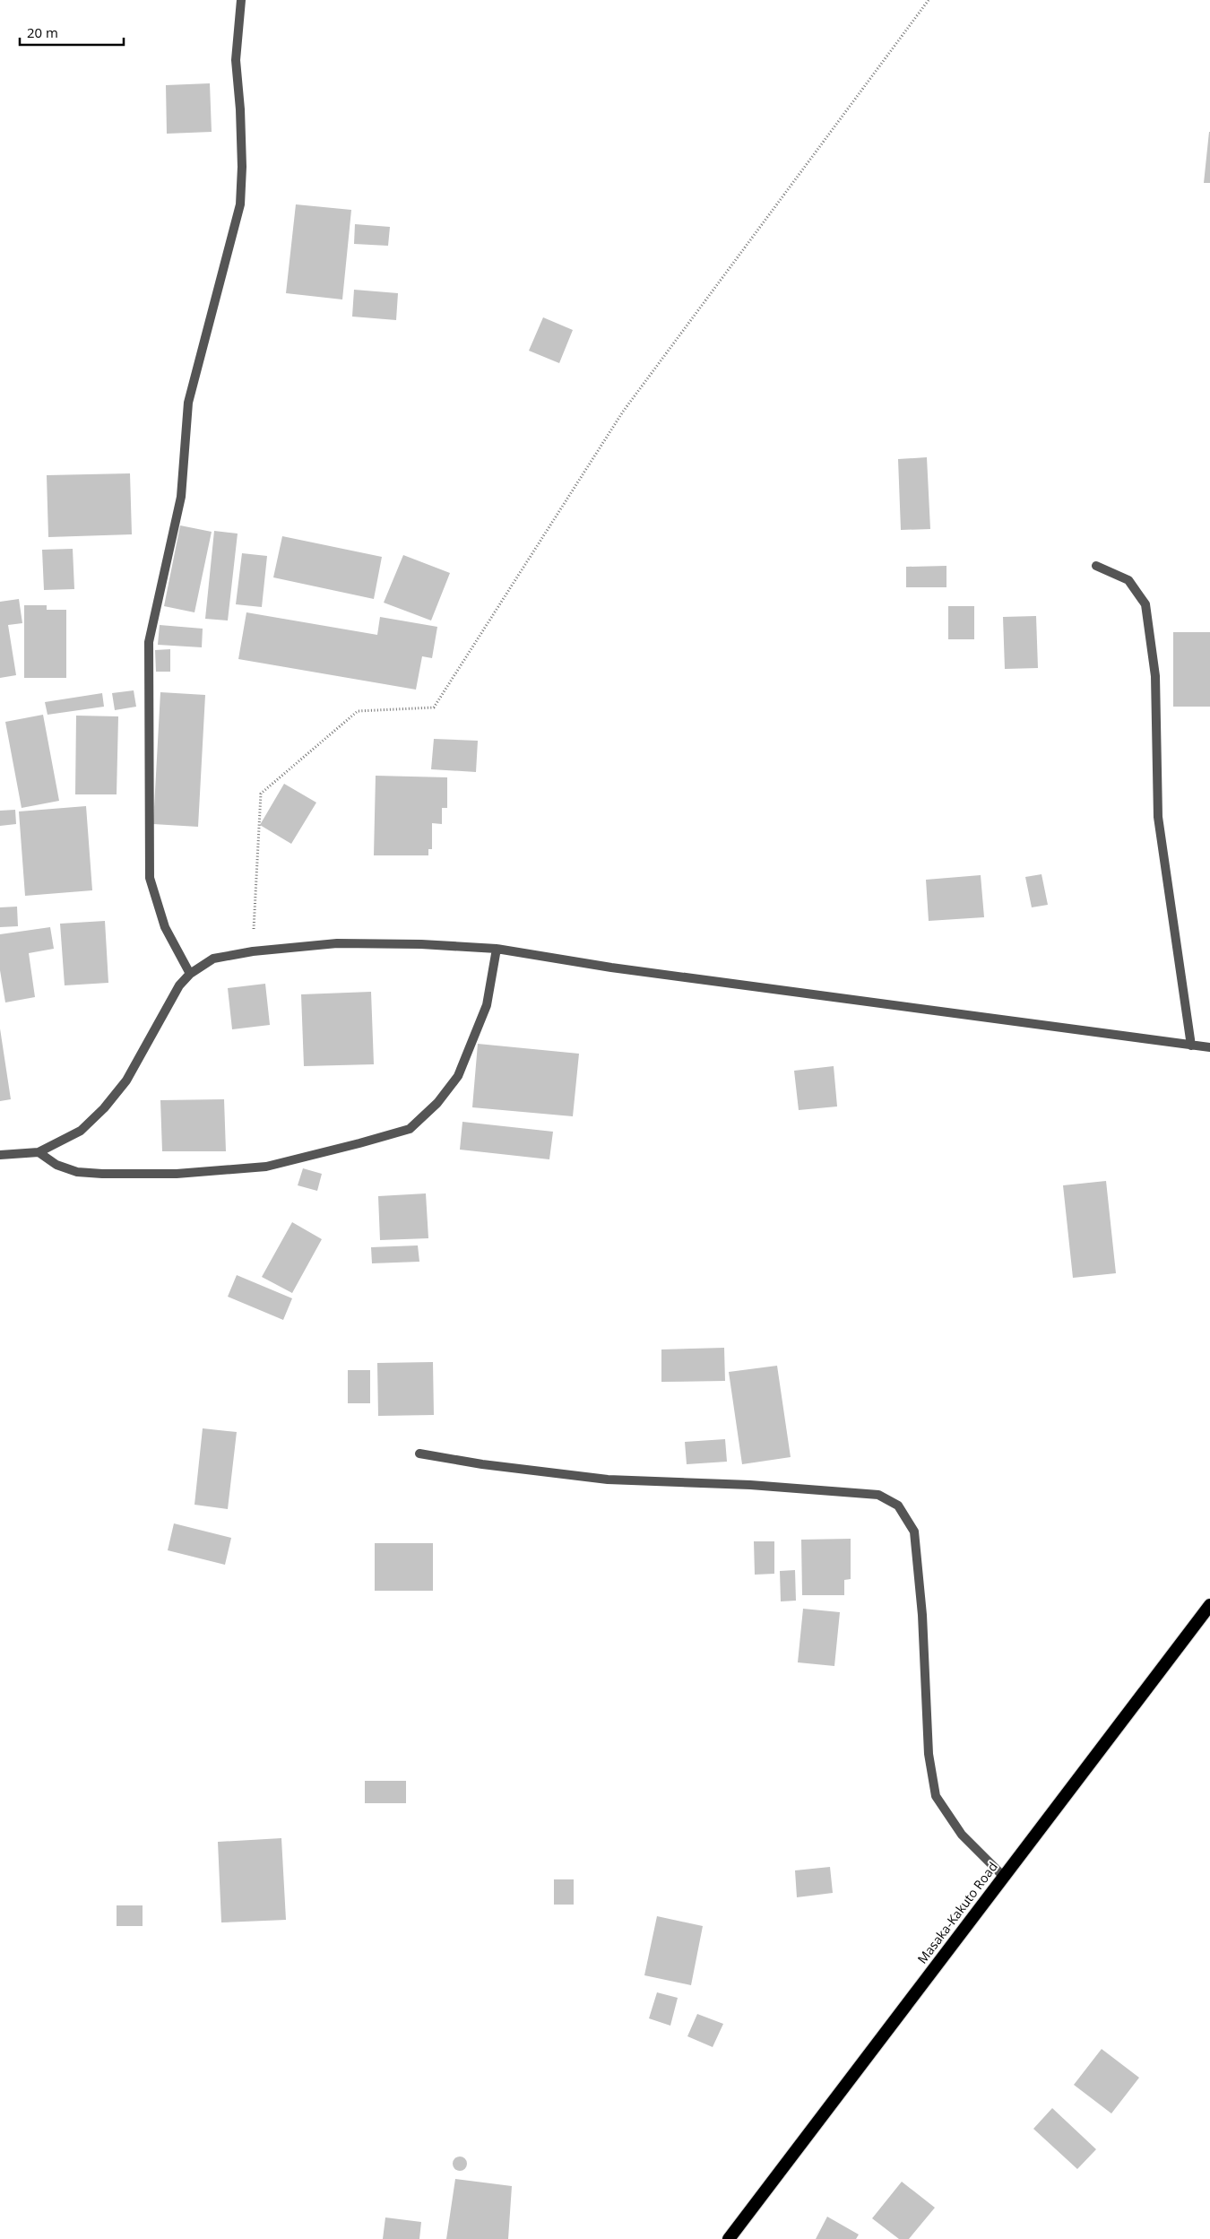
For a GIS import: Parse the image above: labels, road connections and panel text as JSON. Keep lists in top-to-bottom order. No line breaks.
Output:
{"streets":{"highway":["Masaka-Kakuto Road"]},"scale_bar":"20 m"}
